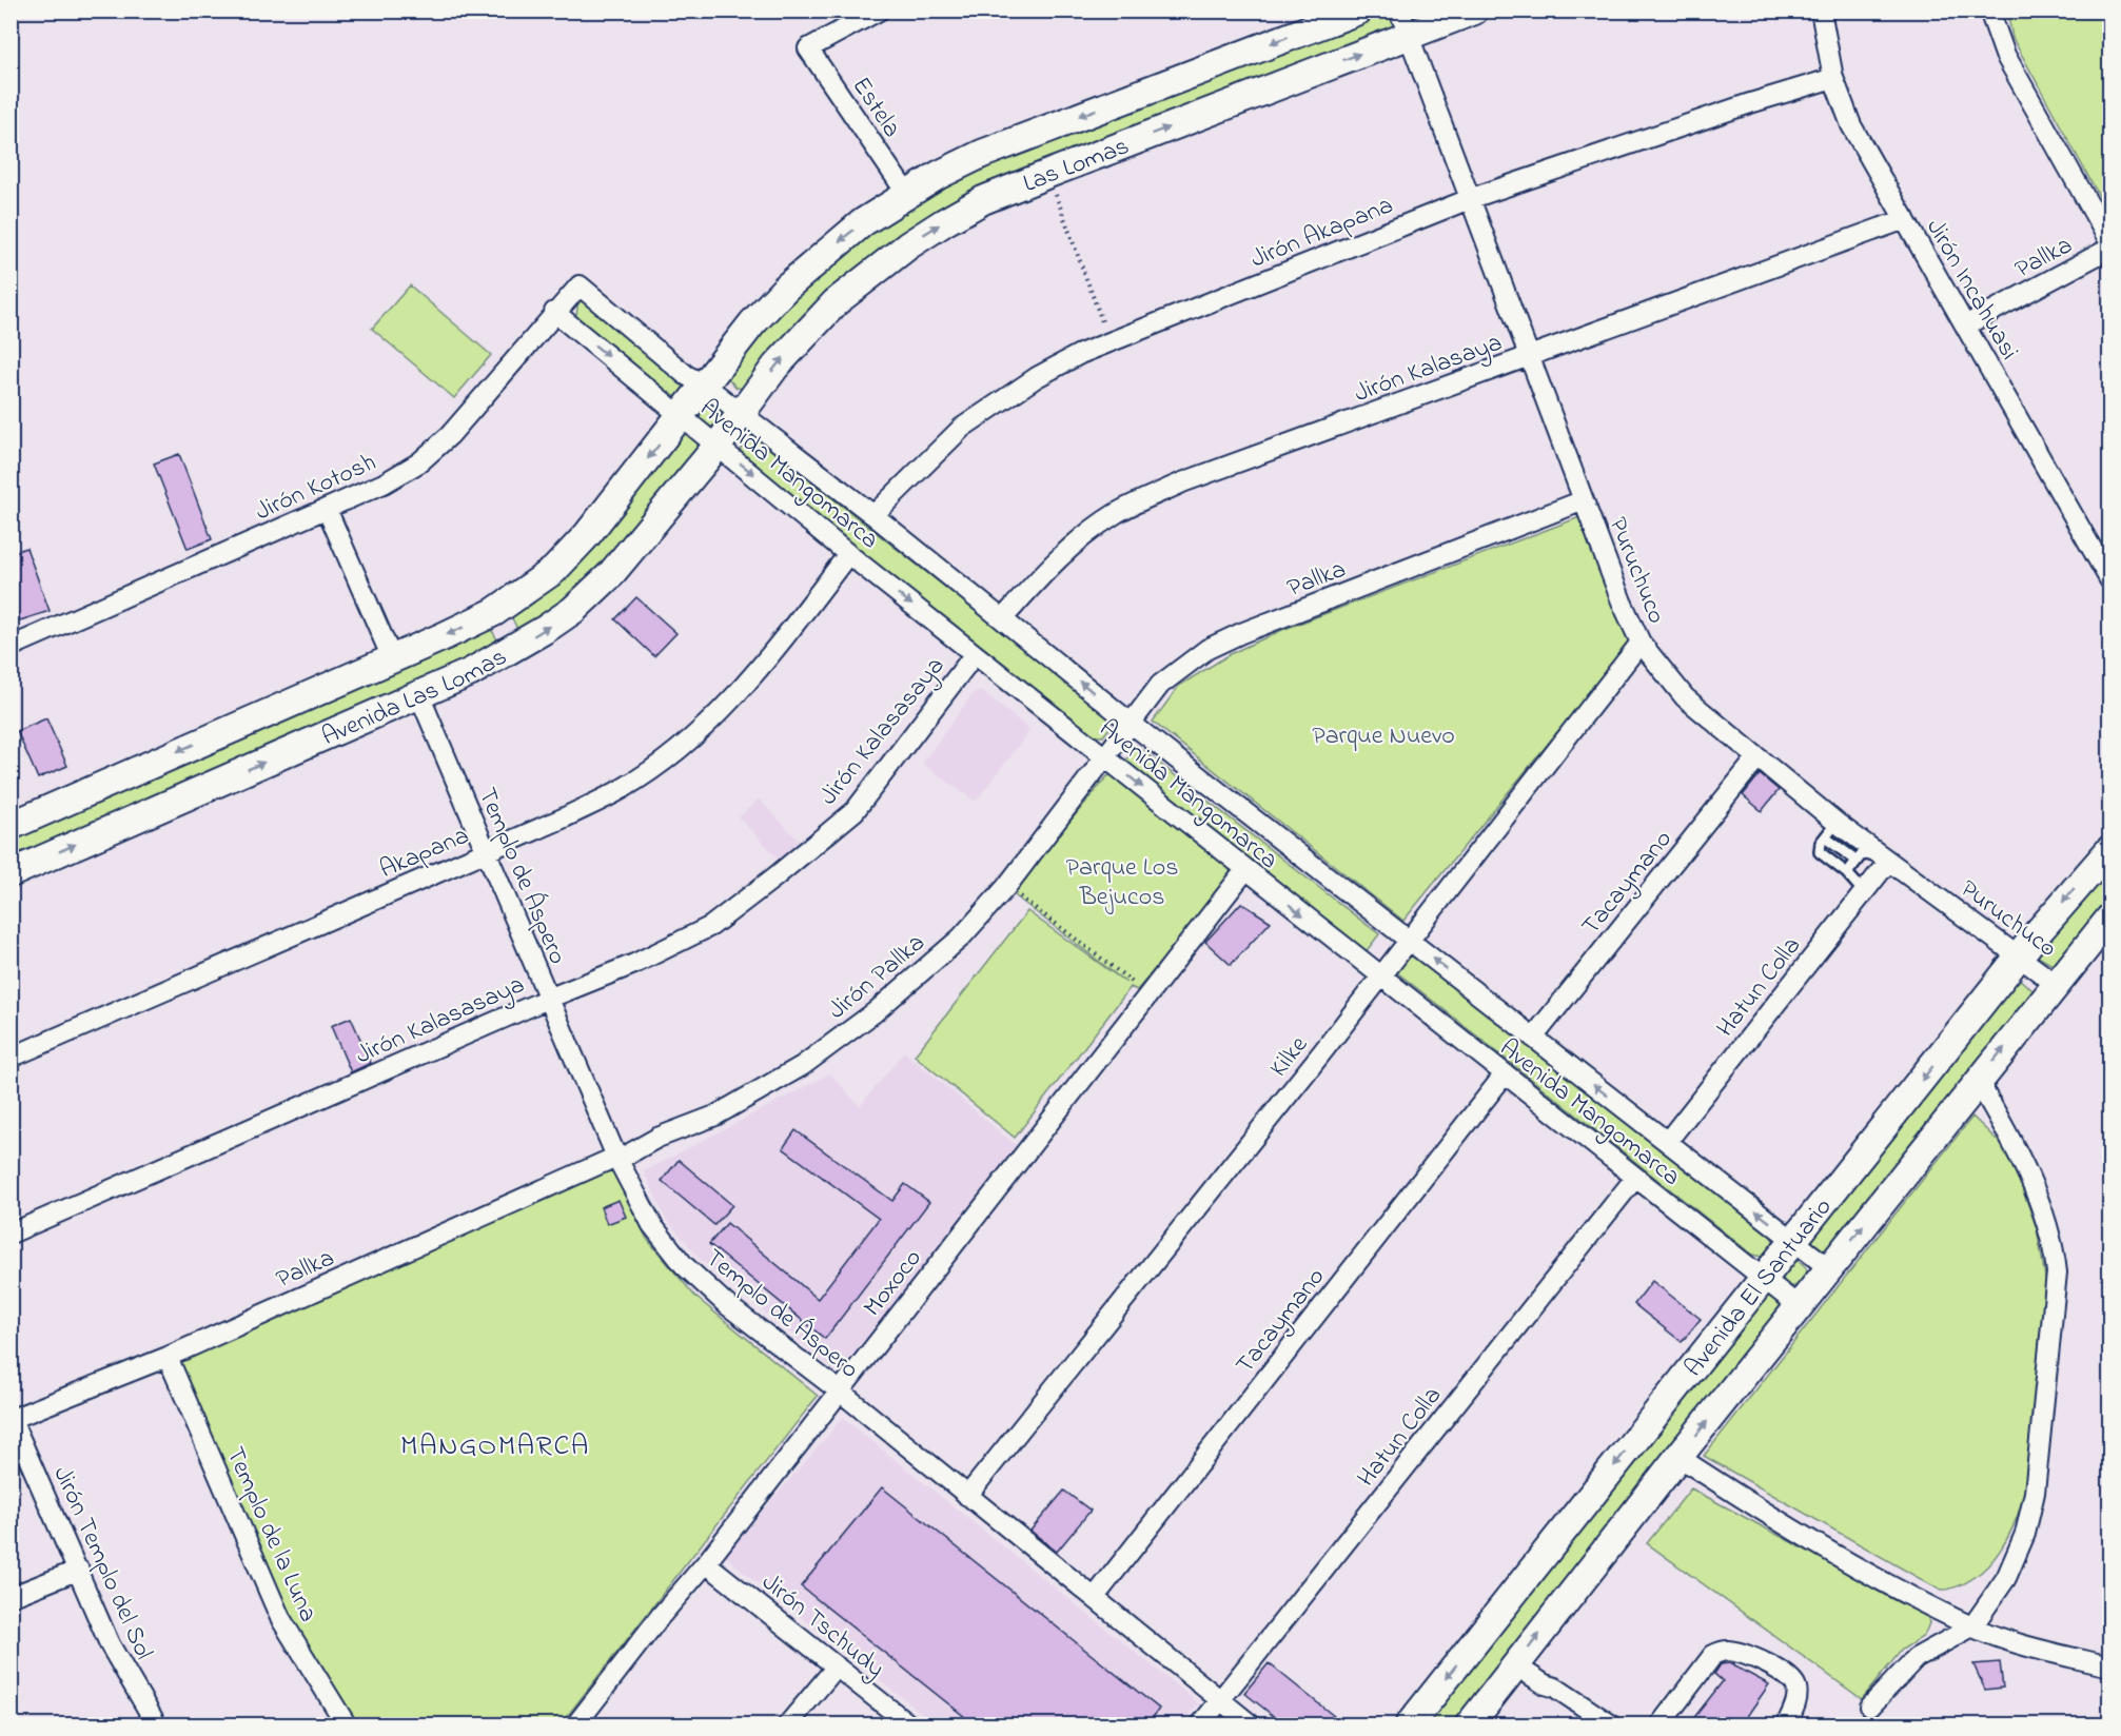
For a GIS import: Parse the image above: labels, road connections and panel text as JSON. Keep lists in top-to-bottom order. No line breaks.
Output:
{"streets":{"street":["Estela","Las Lomas","Jirón Akapana","Pallka","Jirón Incahuasi","Jirón Kalasaya","Avenida Mangomarca","Jirón Kotosh","Puruchuco","Avenida Las Lomas","Jirón Kalasasaya","Akapana","Templo de Áspero","Tacaymano","Jirón Pallka","Hatun Colla","Kilke","Moxoco","Avenida El Santuario","Templo de la Luna","Jirón Templo del Sol","Jirón Tschudy"]},"crossings":[["Estela","Las Lomas"],["Las Lomas","Avenida Mangomarca"],["Las Lomas","Puruchuco"],["Las Lomas","Avenida Las Lomas"],["Jirón Akapana","Jirón Incahuasi"],["Jirón Akapana","Avenida Mangomarca"],["Jirón Akapana","Puruchuco"],["Pallka","Jirón Incahuasi"],["Pallka","Avenida Mangomarca"],["Pallka","Puruchuco"],["Pallka","Templo de Áspero"],["Pallka","Jirón Pallka"],["Pallka","Templo de la Luna"],["Pallka","Jirón Templo del Sol"],["Jirón Incahuasi","Jirón Kalasaya"],["Jirón Kalasaya","Avenida Mangomarca"],["Jirón Kalasaya","Puruchuco"],["Avenida Mangomarca","Jirón Kotosh"],["Avenida Mangomarca","Avenida Las Lomas"],["Avenida Mangomarca","Jirón Kalasasaya"],["Avenida Mangomarca","Akapana"],["Avenida Mangomarca","Tacaymano"],["Avenida Mangomarca","Jirón Pallka"],["Avenida Mangomarca","Hatun Colla"],["Avenida Mangomarca","Kilke"],["Avenida Mangomarca","Moxoco"],["Avenida Mangomarca","Avenida El Santuario"],["Puruchuco","Tacaymano"],["Puruchuco","Hatun Colla"],["Puruchuco","Kilke"],["Puruchuco","Avenida El Santuario"],["Avenida Las Lomas","Templo de Áspero"],["Jirón Kalasasaya","Templo de Áspero"],["Akapana","Templo de Áspero"],["Templo de Áspero","Tacaymano"],["Templo de Áspero","Jirón Pallka"],["Templo de Áspero","Hatun Colla"],["Templo de Áspero","Kilke"],["Templo de Áspero","Moxoco"],["Moxoco","Jirón Tschudy"]],"districts":["MANGOMARCA"],"parks":["Parque Nuevo","Parque Los Bejucos"]}
